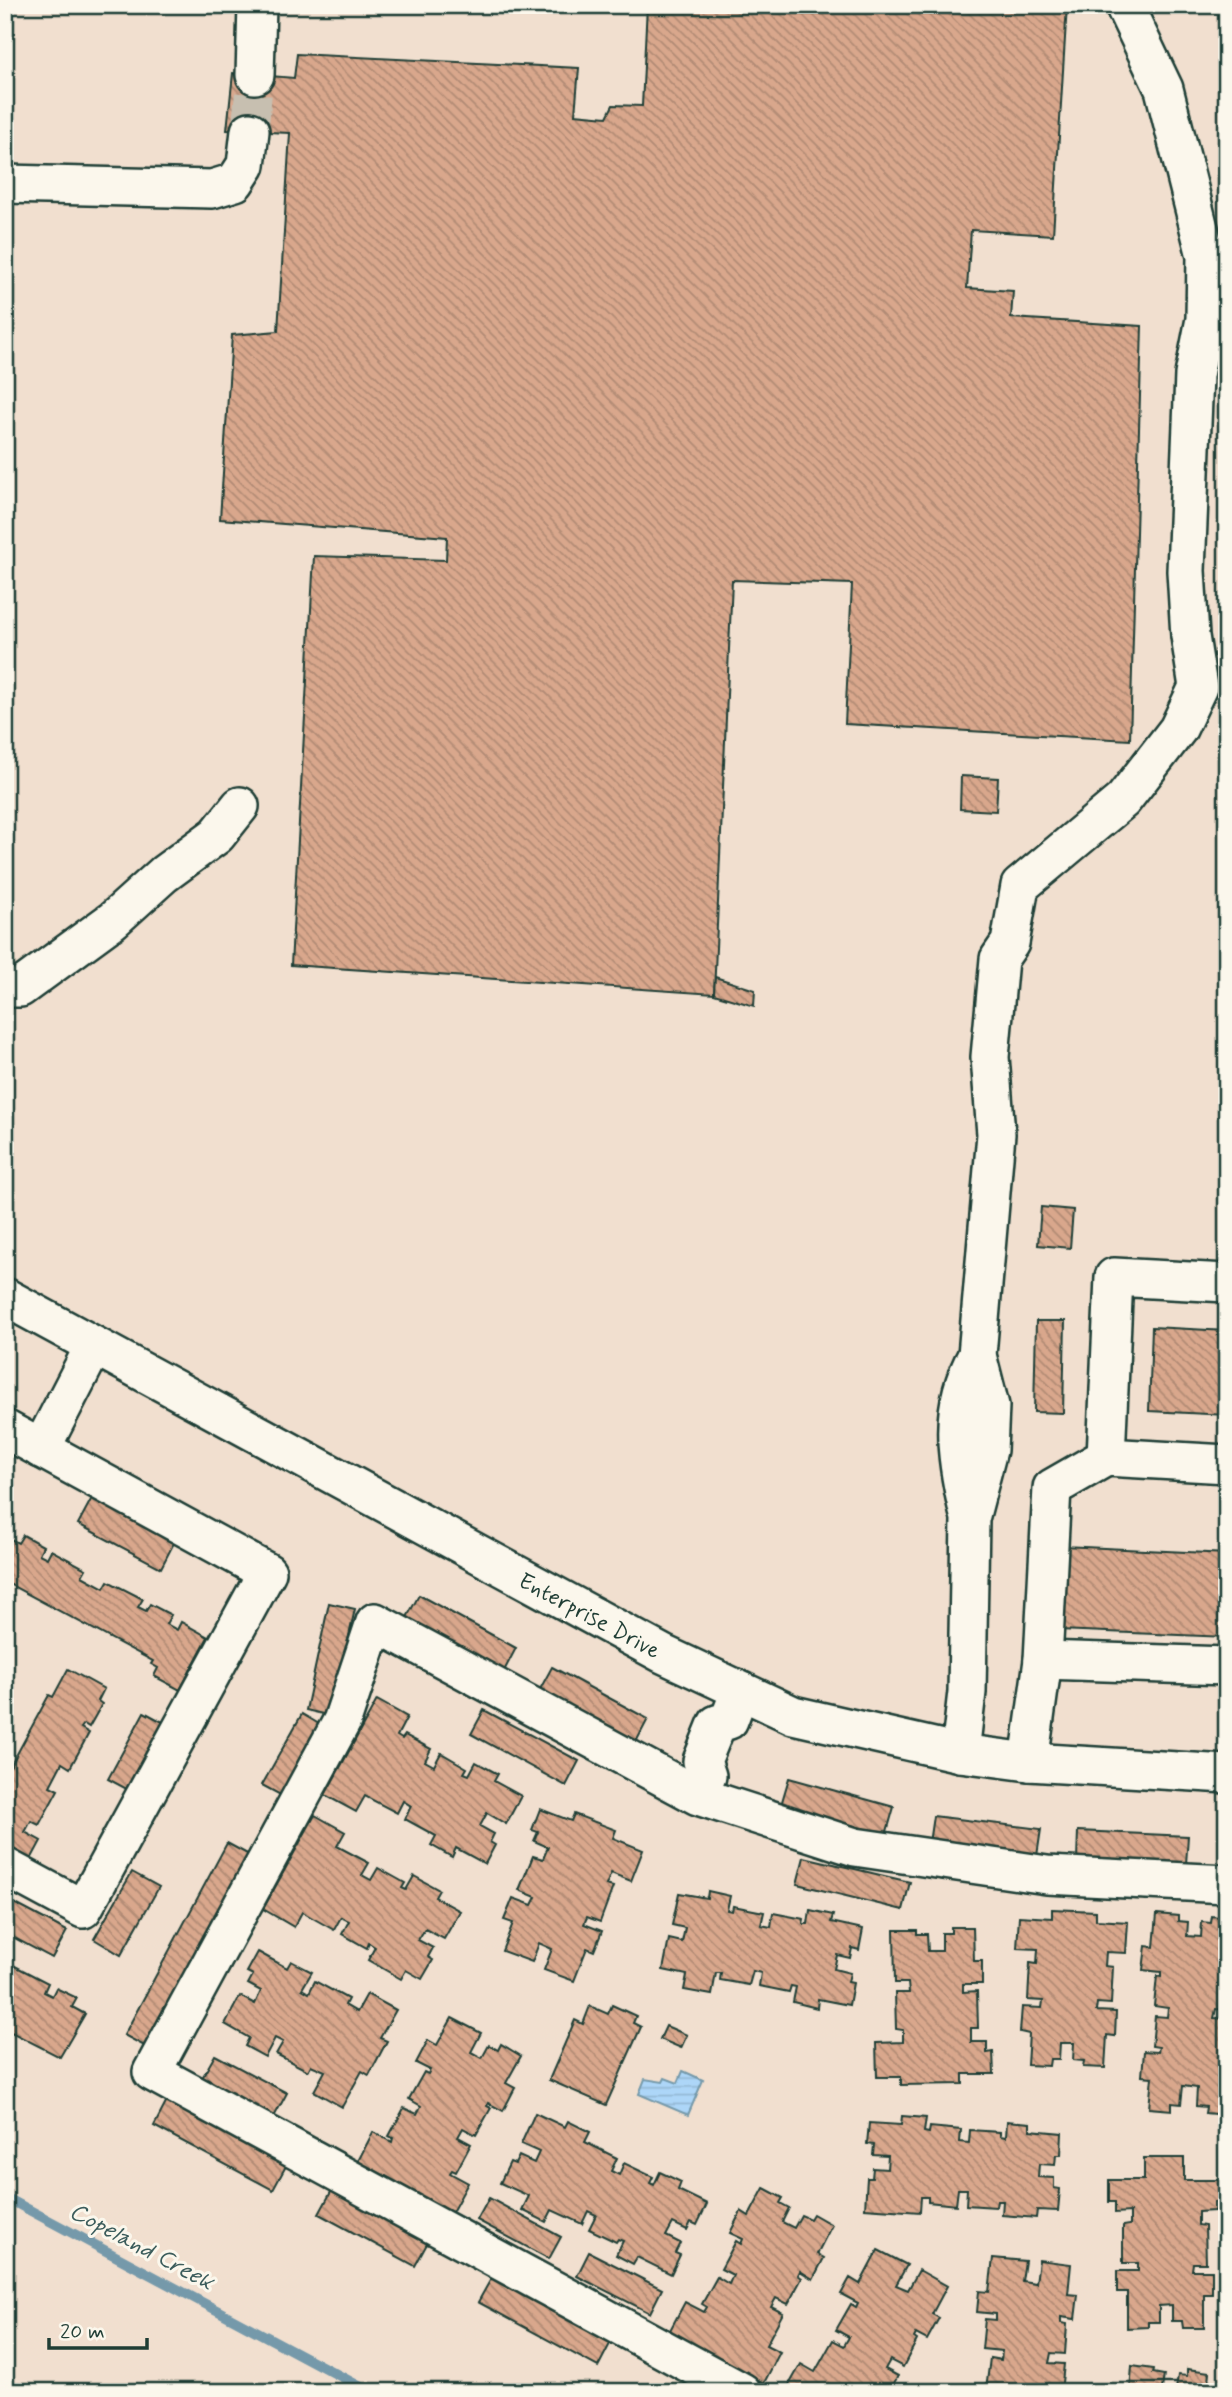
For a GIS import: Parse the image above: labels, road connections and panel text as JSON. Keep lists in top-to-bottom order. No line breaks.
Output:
{"streets":{"street":["Enterprise Drive"]},"water":["Copeland Creek"],"scale_bar":"20 m"}
